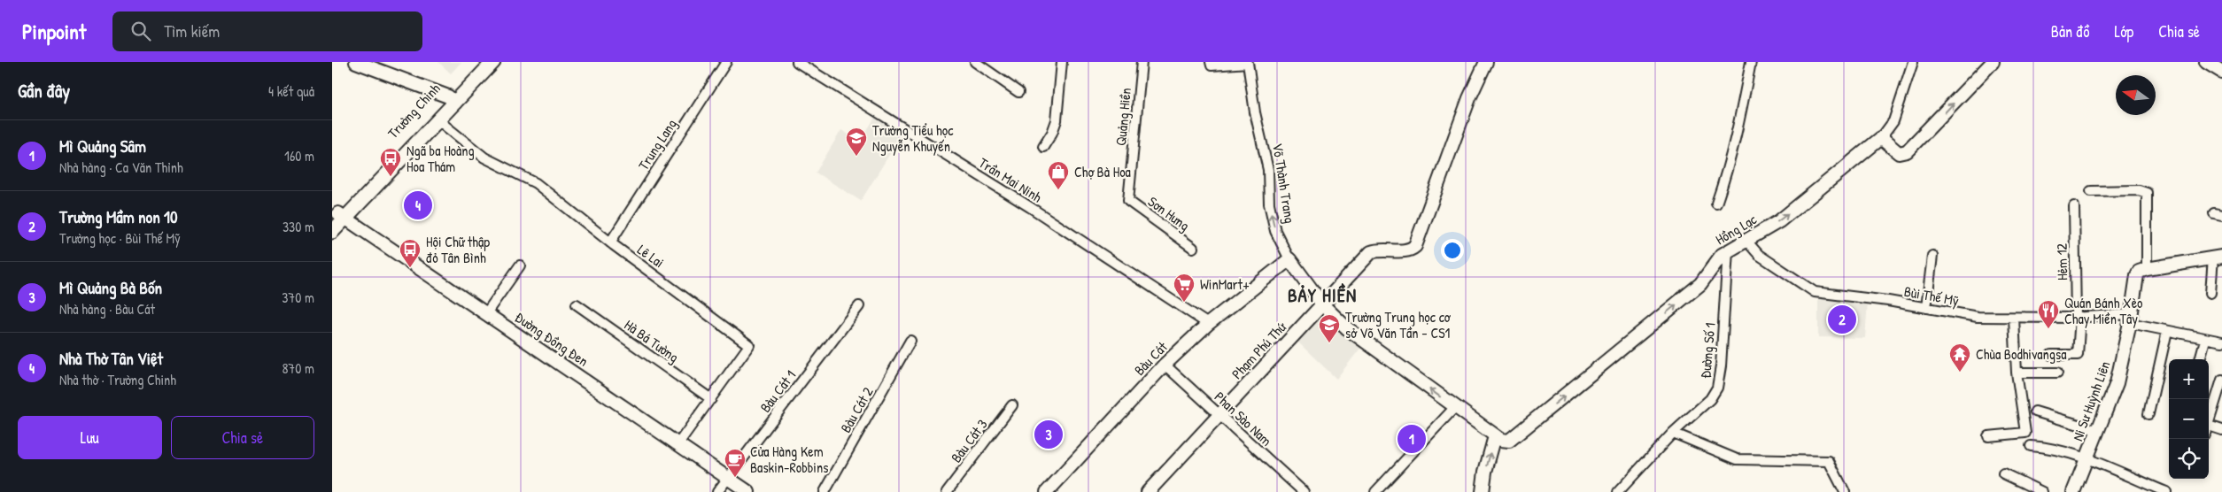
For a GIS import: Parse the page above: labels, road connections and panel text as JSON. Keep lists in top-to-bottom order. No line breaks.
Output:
{"streets":{"main road":["Trường Chinh"],"street":["Quảng Hiền","Trung Lang","Trần Mai Ninh","Võ Thành Trang","Sơn Hưng","Hồng Lạc","Lê Lai","Hẻm 12","Bùi Thế Mỹ","Đường Đồng Đen","Hà Bá Tường","Phạm Phú Thứ","Đường Số 1","Bàu Cát","Bàu Cát 1","Ni Sư Huỳnh Liên","Bàu Cát 2","Phan Sào Nam","Bàu Cát 3"]},"crossings":[["Trường Chinh","Lê Lai"],["Trường Chinh","Đường Đồng Đen"],["Quảng Hiền","Sơn Hưng"],["Trung Lang","Lê Lai"],["Trần Mai Ninh","Bàu Cát"],["Võ Thành Trang","Hồng Lạc"],["Võ Thành Trang","Phạm Phú Thứ"],["Võ Thành Trang","Bàu Cát"],["Hồng Lạc","Bùi Thế Mỹ"],["Hồng Lạc","Đường Số 1"],["Lê Lai","Đường Đồng Đen"],["Lê Lai","Hà Bá Tường"],["Hẻm 12","Bùi Thế Mỹ"],["Bùi Thế Mỹ","Ni Sư Huỳnh Liên"],["Đường Đồng Đen","Bàu Cát 1"],["Phạm Phú Thứ","Phan Sào Nam"],["Bàu Cát","Phan Sào Nam"]],"one_way":["Võ Thành Trang","Hồng Lạc"],"districts":["BẢY HIỀN"],"places":{"school or university":["Trường Tiểu học Nguyễn Khuyến","Trường Trung học cơ sở Võ Văn Tần - CS1"],"bus stop":["Ngã ba Hoàng Hoa Thám","Hội Chữ thập đỏ Tân Bình"],"shop":["Chợ Bà Hoa"],"supermarket":["WinMart+"],"restaurant":["Quán Bánh Xèo Chay Miền Tây"],"temple":["Chùa Bodhivangsa"],"cafe":["Cửa Hàng Kem Baskin-Robbins"]},"north":"left","page":{"header":"Pinpoint","search":"Tìm kiếm","nav":["Bản đồ","Lớp","Chia sẻ"],"heading":["Gần đây","4 kết quả"],"list":[{"mark":"1","name":"Mì Quảng Sâm","note":"Nhà hàng · Ca Văn Thỉnh","value":"160 m"},{"mark":"2","name":"Trường Mầm non 10","note":"Trường học · Bùi Thế Mỹ","value":"330 m"},{"mark":"3","name":"Mì Quảng Bà Bốn","note":"Nhà hàng · Bàu Cát","value":"370 m"},{"mark":"4","name":"Nhà Thờ Tân Việt","note":"Nhà thờ · Trường Chinh","value":"870 m"}],"pins":["4","2","3","1"],"map_buttons":["+","−"],"buttons":["Lưu","Chia sẻ"]}}
